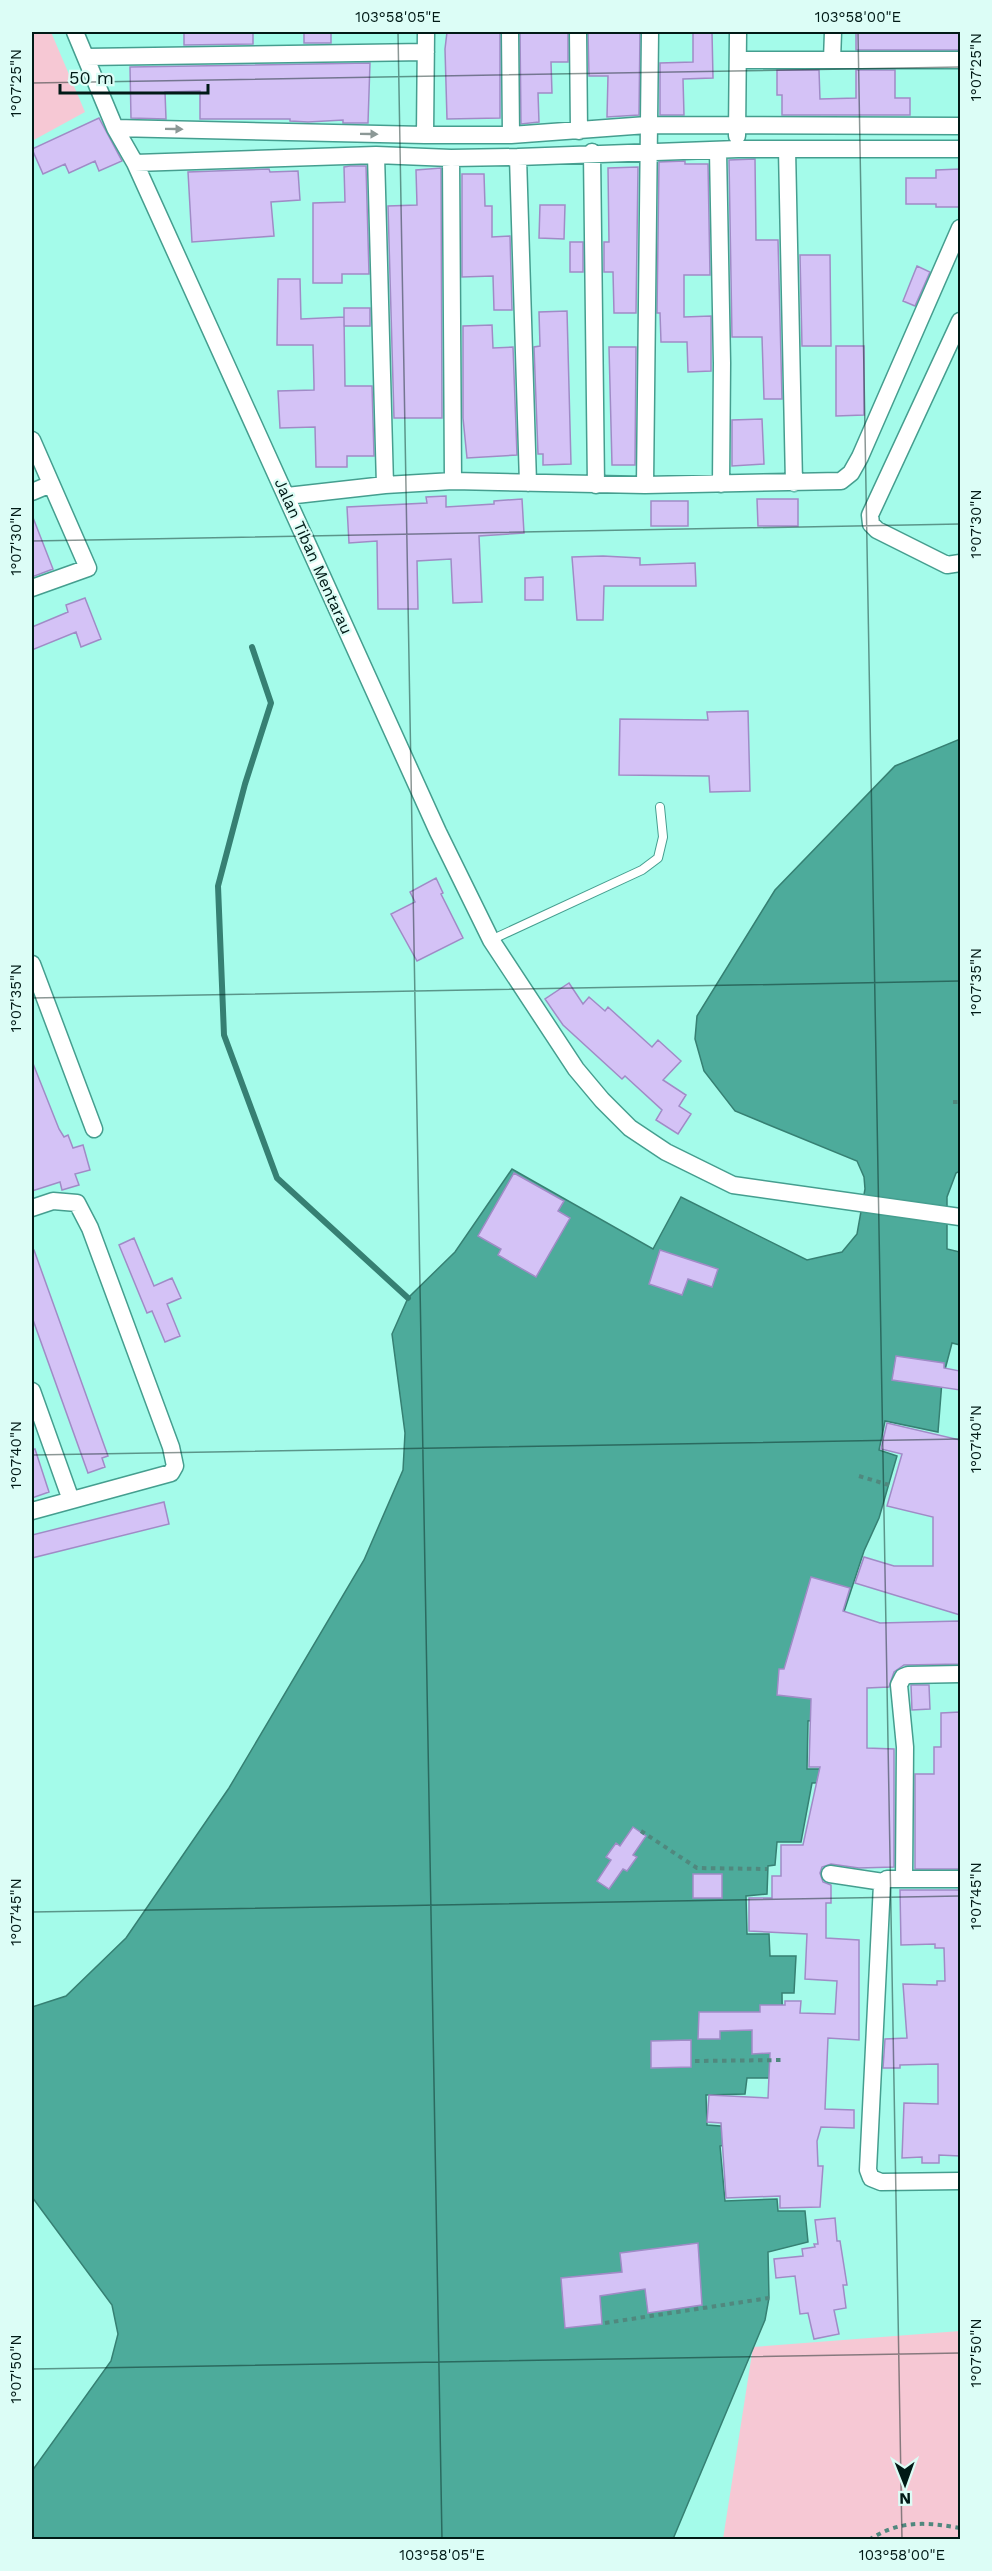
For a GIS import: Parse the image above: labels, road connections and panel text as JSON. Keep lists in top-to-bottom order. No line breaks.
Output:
{"streets":{"street":["Jalan Tiban Mentarau"]},"scale_bar":"50 m","north":"bottom","coordinates":["103°58'05\"E","103°58'00\"E","1°07'25\"N","1°07'30\"N","1°07'35\"N","1°07'40\"N","1°07'45\"N","1°07'50\"N"]}
